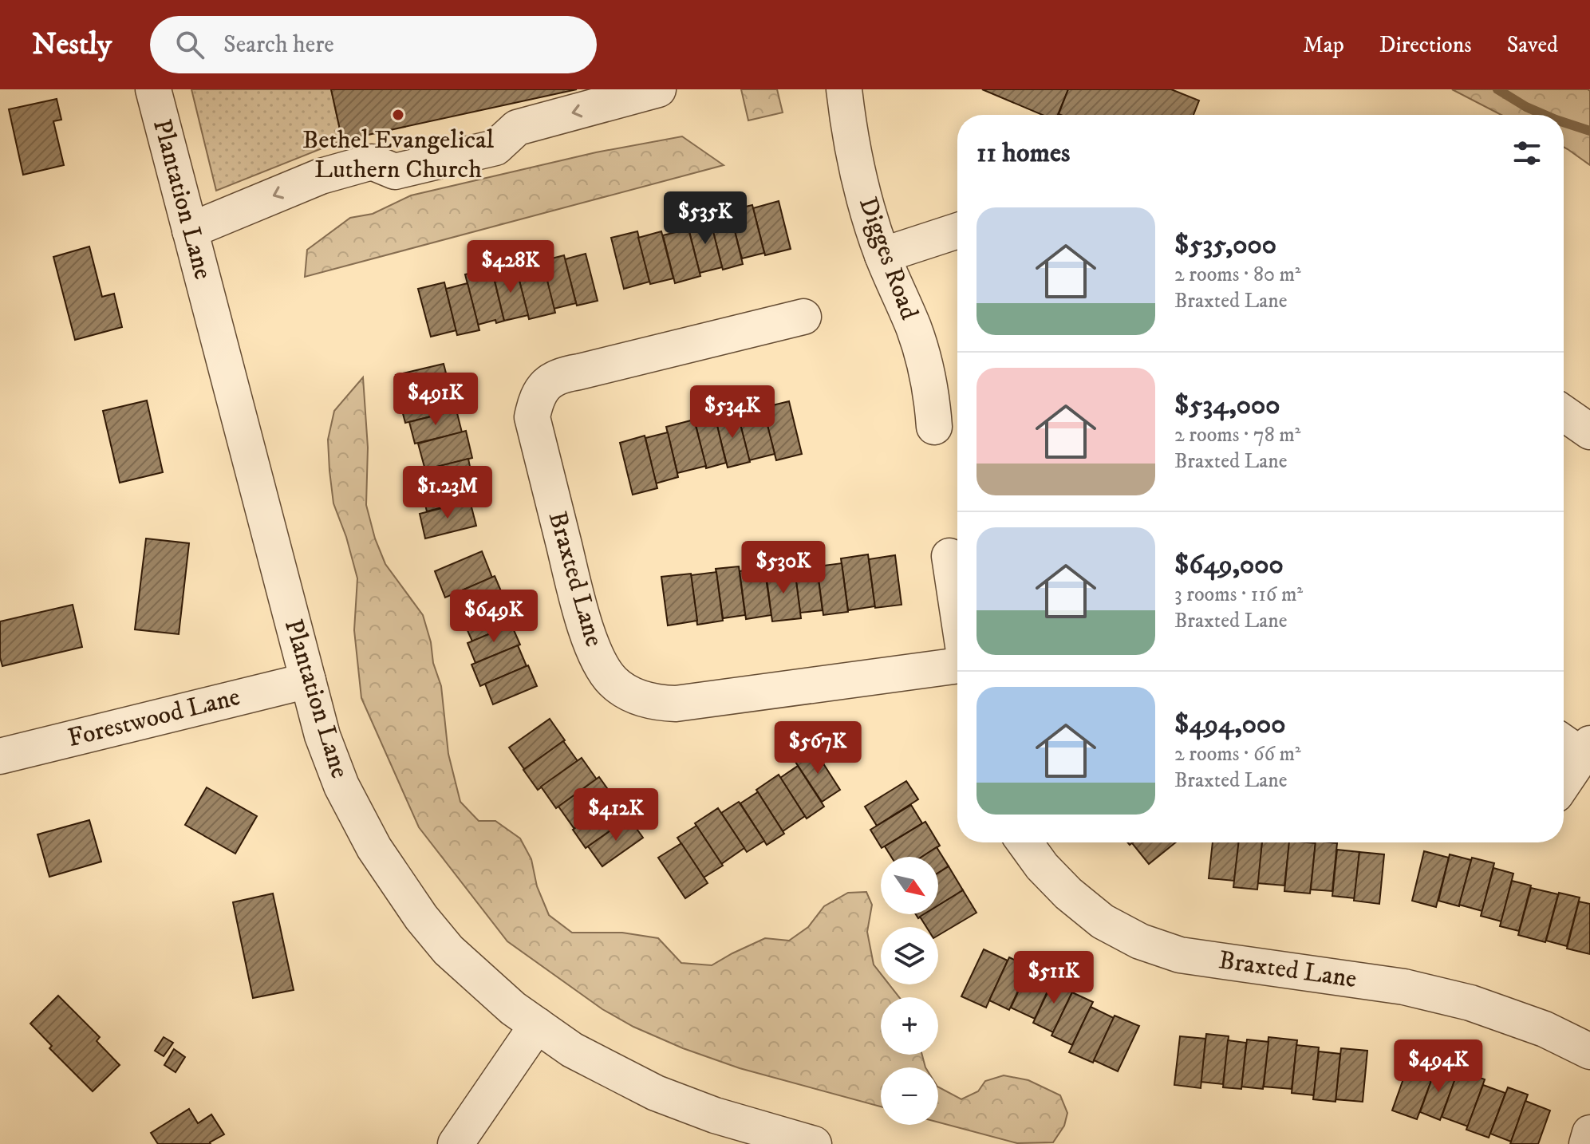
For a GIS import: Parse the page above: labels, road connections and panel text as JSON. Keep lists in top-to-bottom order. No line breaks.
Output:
{"streets":{"street":["Plantation Lane","Digges Road","Braxted Lane","Forestwood Lane"]},"crossings":[["Plantation Lane","Forestwood Lane"]],"places":["Bethel Evangelical Luthern Church"],"north":"bottom right","page":{"header":"Nestly","search":"Search here","nav":["Map","Directions","Saved"],"heading":"11 homes","price":["$535K","$428K","$491K","$534K","$1.23M","$530K","$649K","$567K","$412K","$511K","$494K"],"list":[{"name":"$535,000","note":"2 rooms · 80 m² · Braxted Lane"},{"name":"$534,000","note":"2 rooms · 78 m² · Braxted Lane"},{"name":"$649,000","note":"3 rooms · 116 m² · Braxted Lane"},{"name":"$494,000","note":"2 rooms · 66 m² · Braxted Lane"}],"map_buttons":["+","−"]}}
